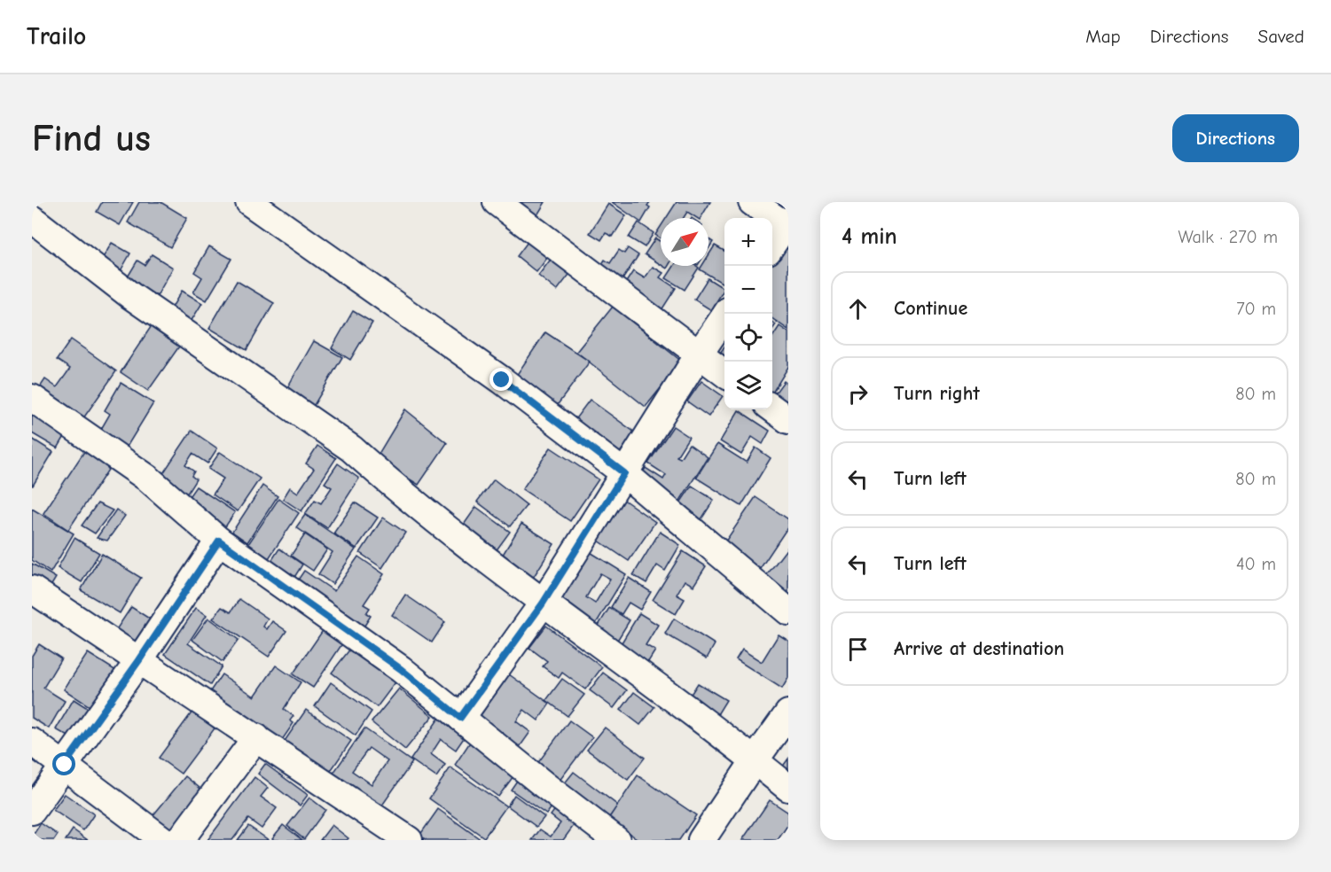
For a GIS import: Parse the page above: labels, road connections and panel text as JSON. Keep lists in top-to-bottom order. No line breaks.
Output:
{"north":"top right","page":{"header":"Trailo","nav":["Map","Directions","Saved"],"buttons":"Directions","title":"Find us","heading":["4 min","Walk · 270 m"],"map_buttons":["+","−"],"list":[["Continue","70 m"],["Turn right","80 m"],["Turn left","80 m"],["Turn left","40 m"],"Arrive at destination"]}}
